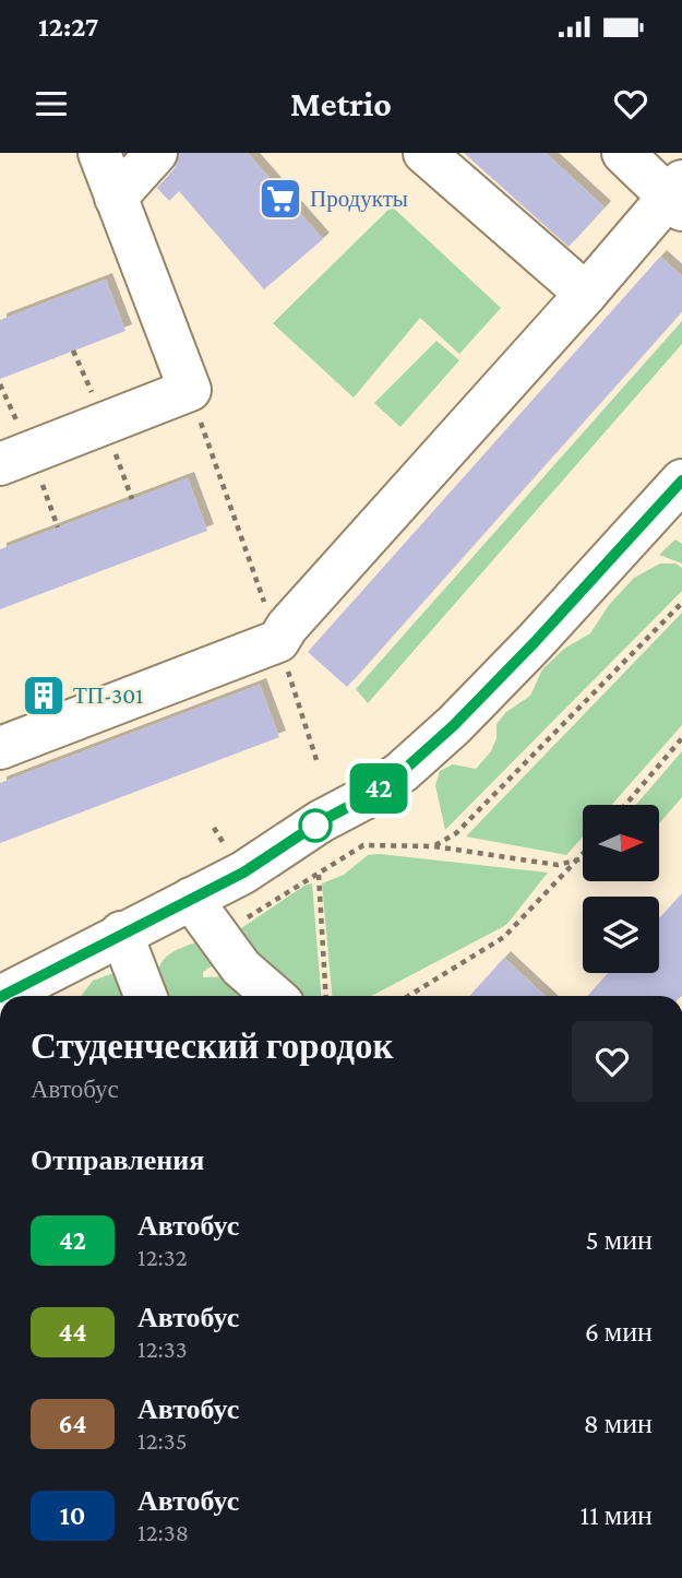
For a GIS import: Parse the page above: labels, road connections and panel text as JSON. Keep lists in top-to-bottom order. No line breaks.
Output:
{"places":{"supermarket":["Продукты"],"building":["ТП-301"]},"lines":["bus line 42"],"north":"right","page":{"status":"12:27","header":"Metrio","on_map":"42","heading":[["Студенческий городок","Автобус"],"Отправления"],"list":[{"mark":"42","name":"Автобус","note":"12:32","value":"5 мин"},{"mark":"44","name":"Автобус","note":"12:33","value":"6 мин"},{"mark":"64","name":"Автобус","note":"12:35","value":"8 мин"},{"mark":"10","name":"Автобус","note":"12:38","value":"11 мин"}]}}
